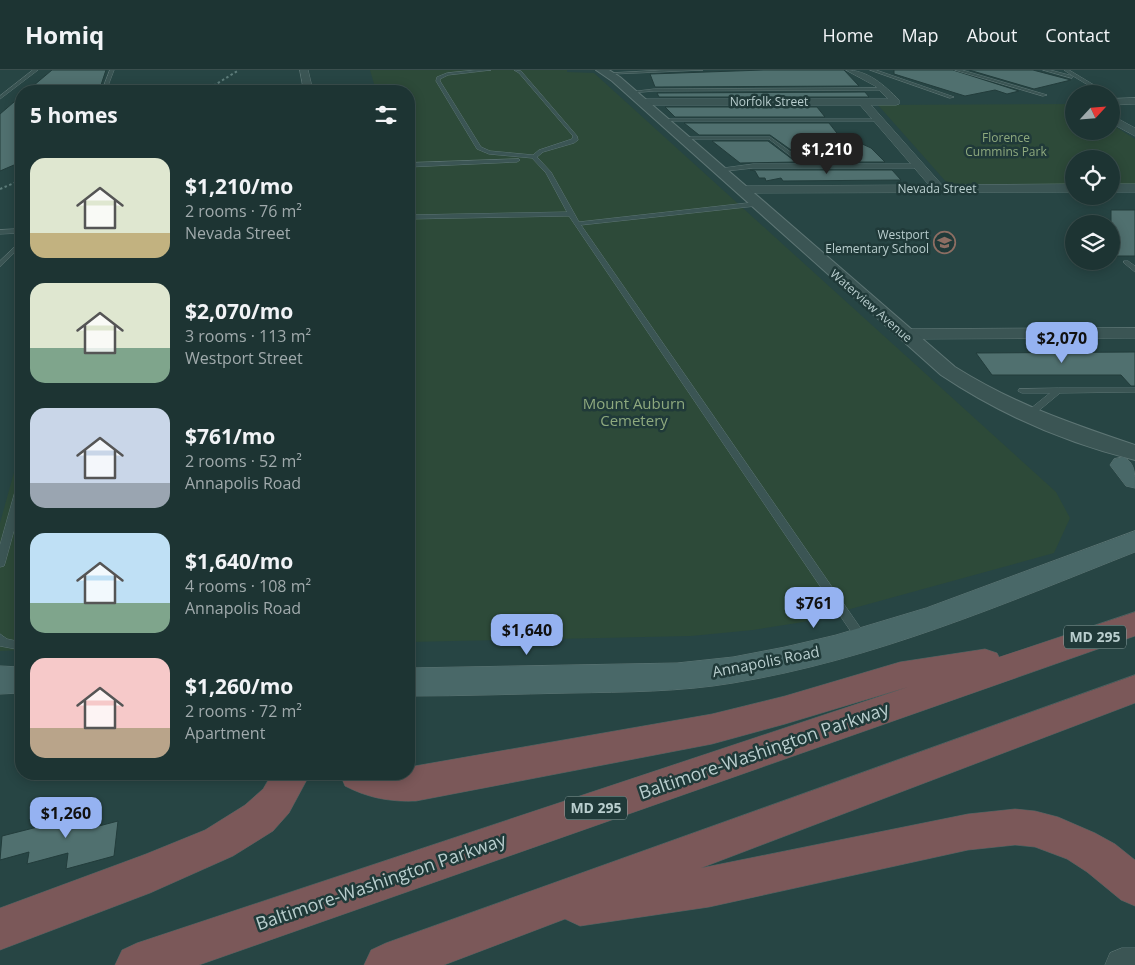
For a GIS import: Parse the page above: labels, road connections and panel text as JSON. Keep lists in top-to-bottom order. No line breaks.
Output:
{"streets":{"highway":["MD 295","Baltimore-Washington Parkway"],"main road":["Annapolis Road"],"street":["Norfolk Street","Nevada Street","Waterview Avenue"]},"crossings":[["Norfolk Street","Waterview Avenue"],["Nevada Street","Waterview Avenue"]],"parks":["Florence Cummins Park","Mount Auburn Cemetery"],"places":{"school or university":["Westport Elementary School"]},"north":"top right","page":{"header":"Homiq","nav":["Home","Map","About","Contact"],"heading":"5 homes","price":["$1,210","$2,070","$761","$1,640","$1,260"],"list":[{"name":"$1,210/mo","note":"2 rooms · 76 m² · Nevada Street"},{"name":"$2,070/mo","note":"3 rooms · 113 m² · Westport Street"},{"name":"$761/mo","note":"2 rooms · 52 m² · Annapolis Road"},{"name":"$1,640/mo","note":"4 rooms · 108 m² · Annapolis Road"},{"name":"$1,260/mo","note":"2 rooms · 72 m² · Apartment"}]}}
